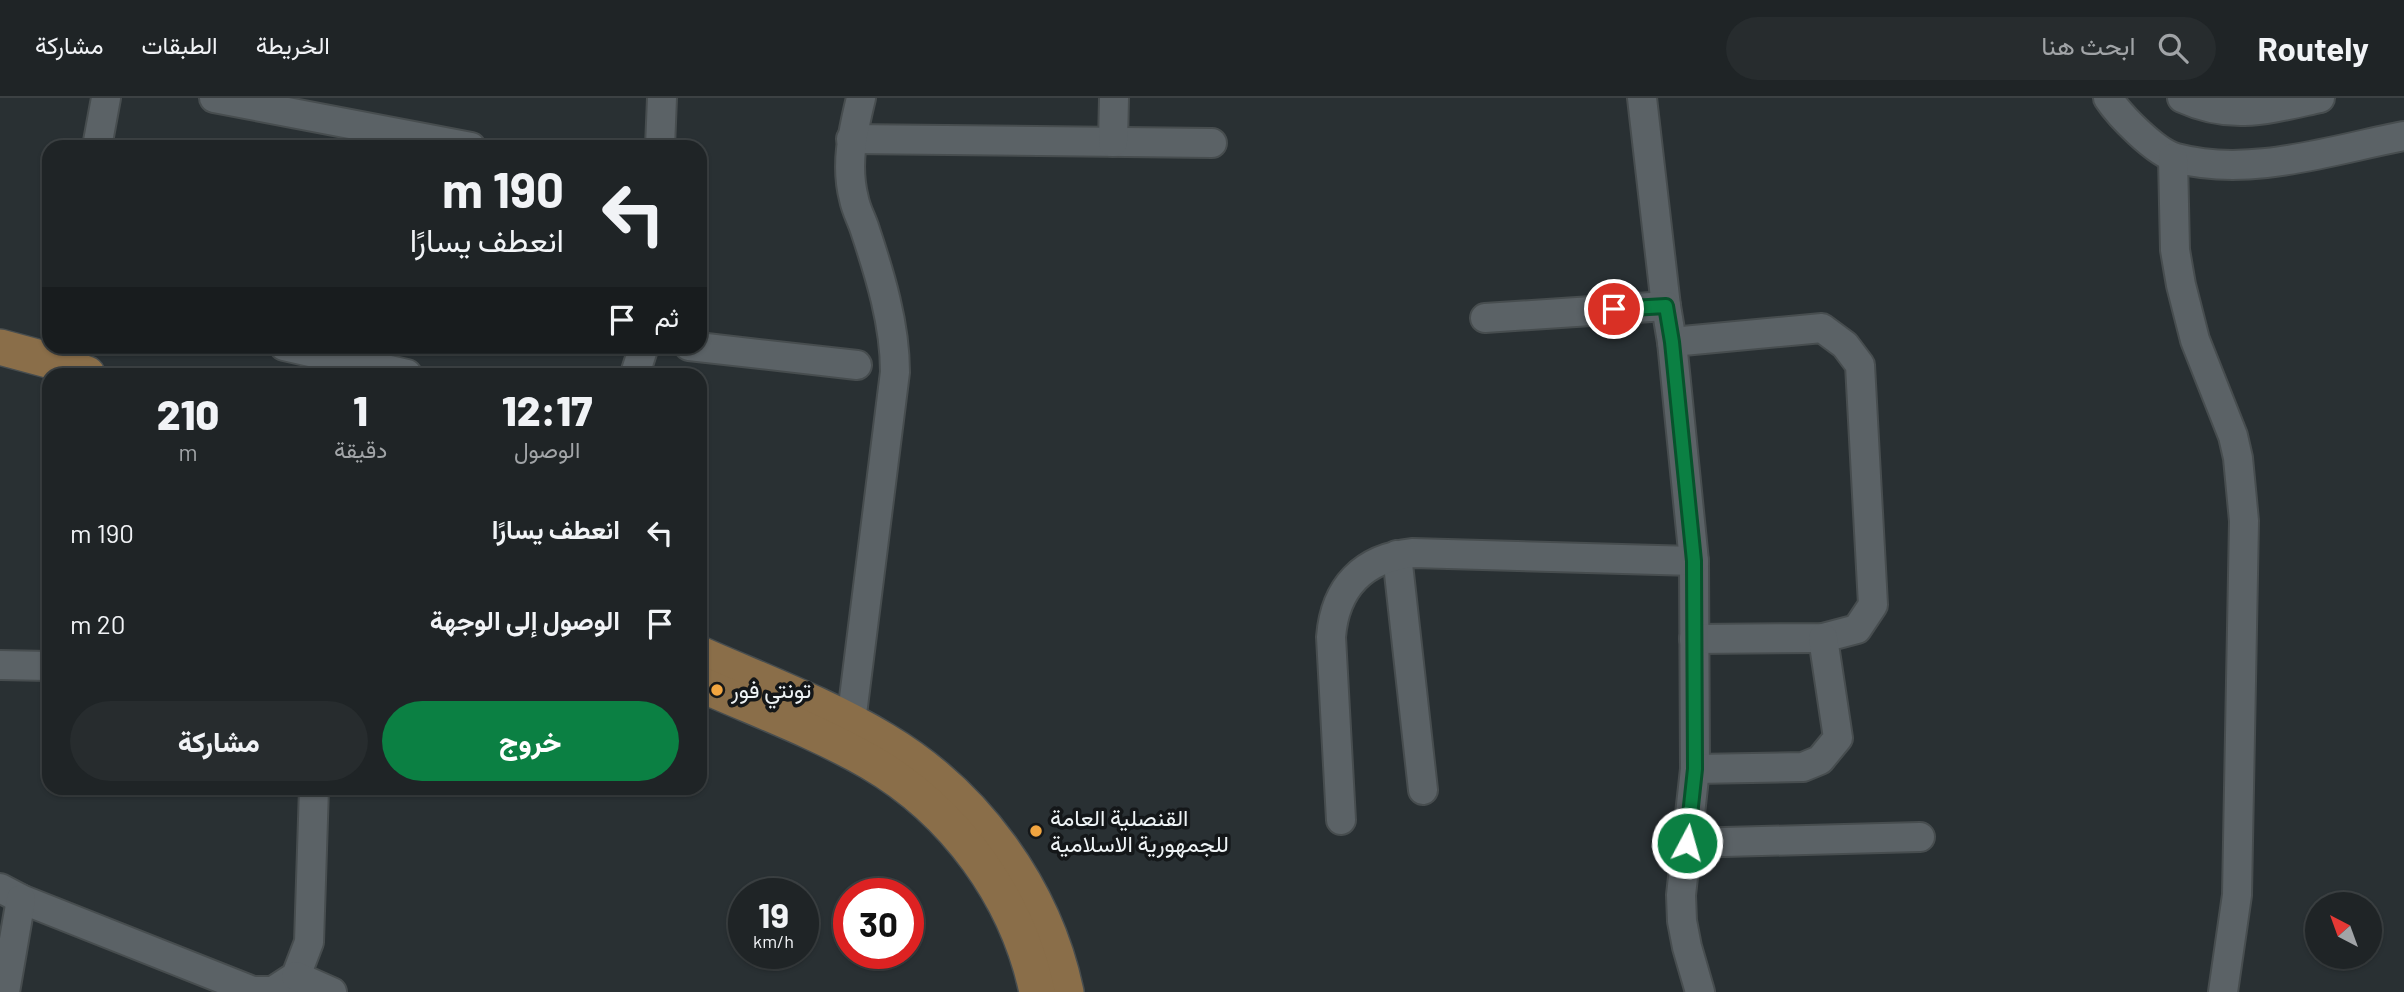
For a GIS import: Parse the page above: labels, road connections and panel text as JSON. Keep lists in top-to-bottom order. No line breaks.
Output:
{"places":["تونتي فور","القنصلية العامة للجمهورية الاسلامية"],"north":"top left","page":{"header":"Routely","search":"ابحث هنا","nav":["الخريطة","الطبقات","مشاركة"],"turn":["190 m","انعطف يسارًا"],"then":"ثم","eta":["12:17","الوصول","1","دقيقة","210","m"],"list":[{"name":"انعطف يسارًا","value":"190 m"},{"name":"الوصول إلى الوجهة","value":"20 m"}],"buttons":["خروج","مشاركة"],"speed":"19 km/h","limit":"30"}}
